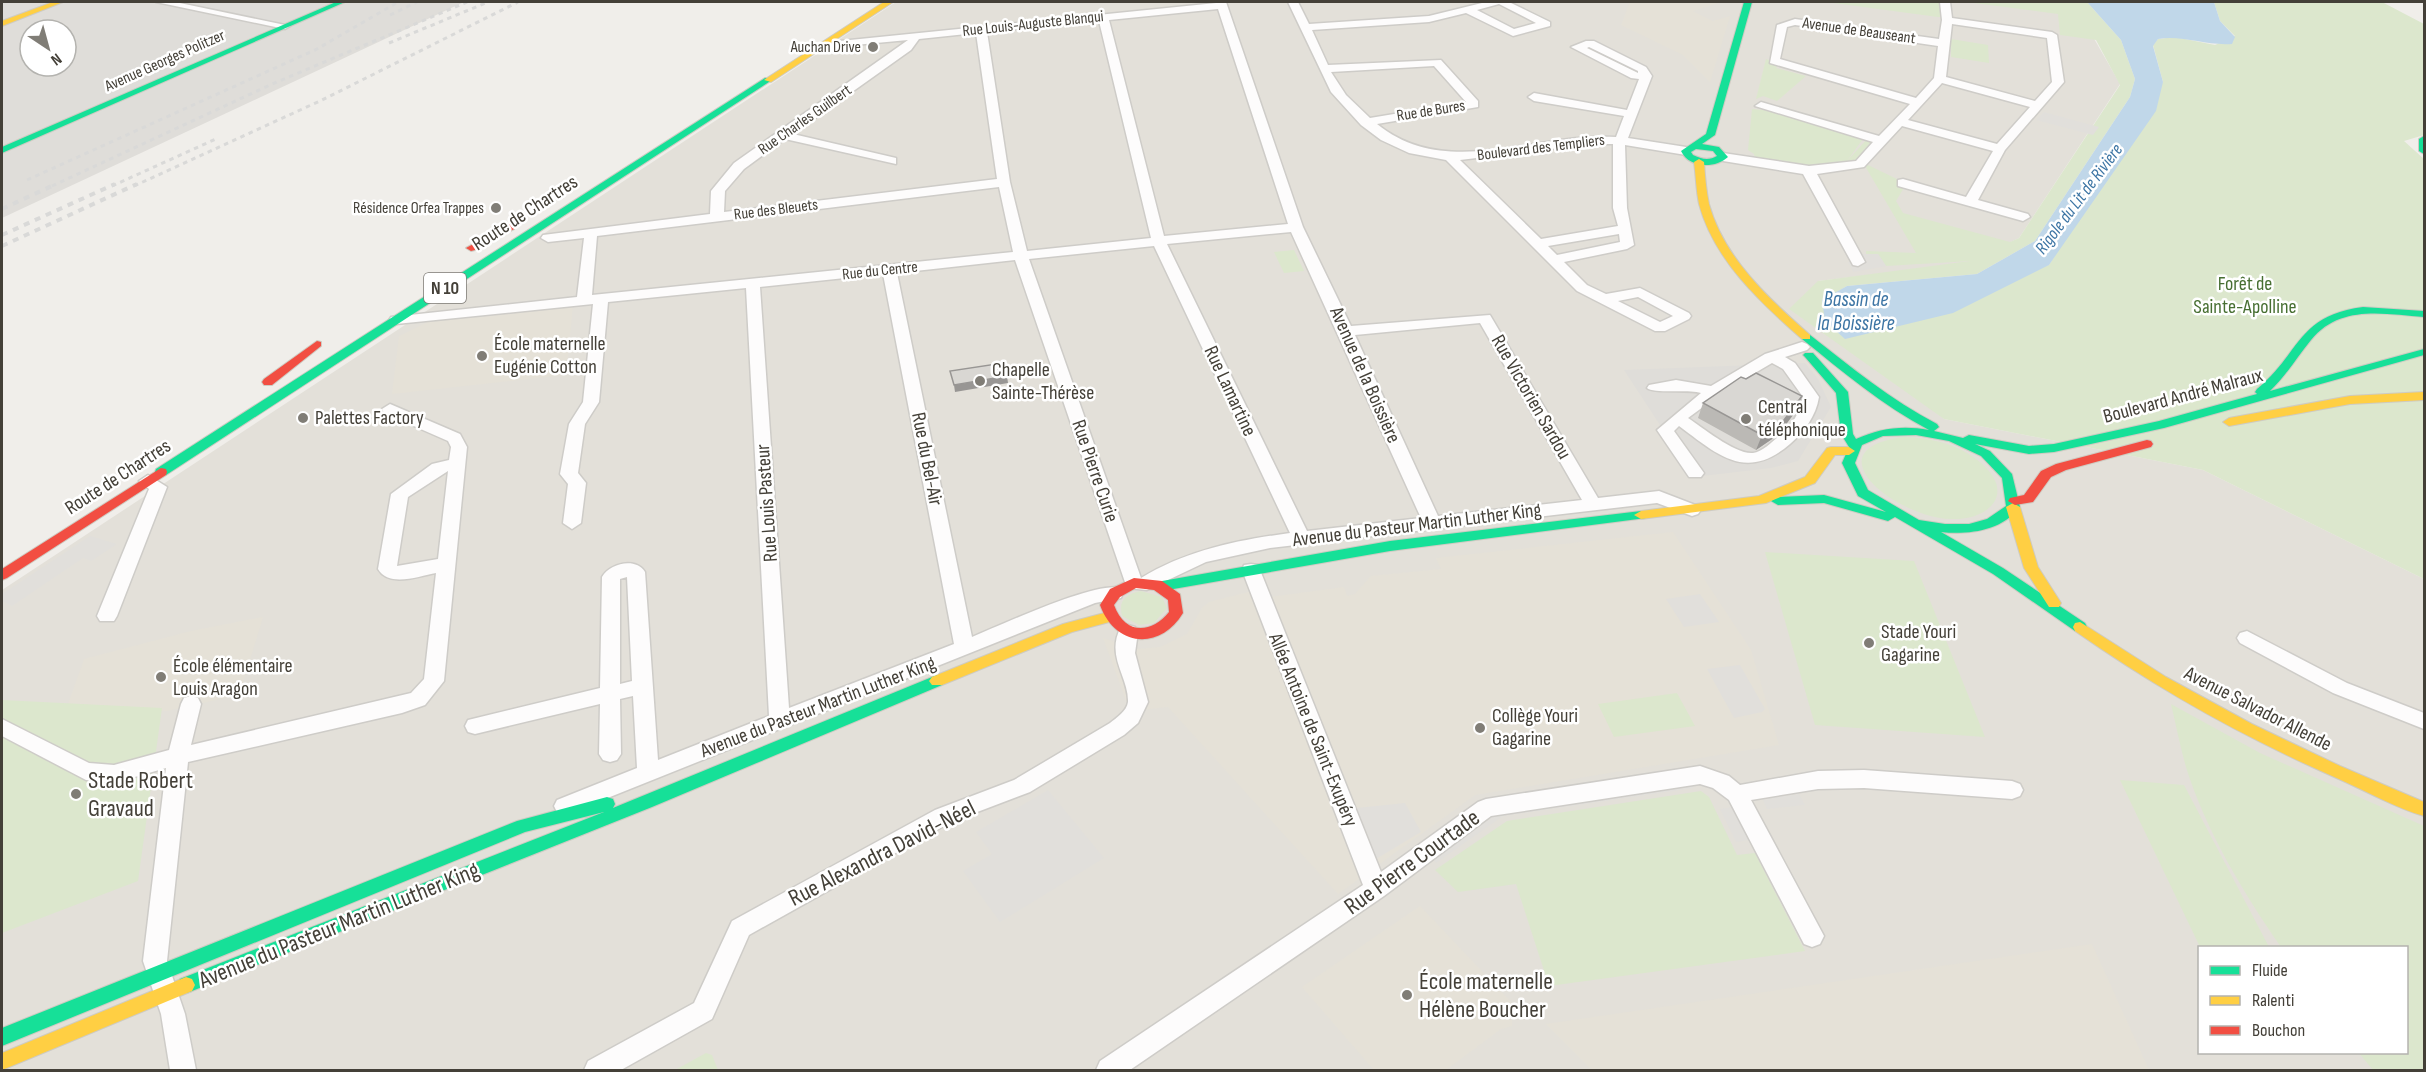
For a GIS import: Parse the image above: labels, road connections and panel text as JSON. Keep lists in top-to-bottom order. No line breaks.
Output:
{"streets":{"street":["Rue Louis-Auguste Blanqui","Avenue de Beauseant","Avenue Georges Politzer","Rue de Bures","Rue Charles Guilbert","Boulevard des Templiers","Rue des Bleuets","Route de Chartres","Rue du Centre","N 10","Avenue de la Boissière","Rue Lamartine","Boulevard André Malraux","Rue Victorien Sardou","Rue du Bel-Air","Rue Pierre Curie","Rue Louis Pasteur","Avenue du Pasteur Martin Luther King","Avenue Salvador Allende","Allée Antoine de Saint-Exupéry","Rue Alexandra David-Néel","Rue Pierre Courtade"]},"crossings":[["Rue Louis-Auguste Blanqui","Rue Charles Guilbert"],["Rue Louis-Auguste Blanqui","Route de Chartres"],["Rue Louis-Auguste Blanqui","Avenue de la Boissière"],["Rue Louis-Auguste Blanqui","Rue Lamartine"],["Rue Louis-Auguste Blanqui","Rue Pierre Curie"],["Rue de Bures","Boulevard des Templiers"],["Rue Charles Guilbert","Rue des Bleuets"],["Rue des Bleuets","Rue Pierre Curie"],["Route de Chartres","Rue du Centre"],["Rue du Centre","Avenue de la Boissière"],["Rue du Centre","Rue Lamartine"],["Rue du Centre","Rue du Bel-Air"],["Rue du Centre","Rue Pierre Curie"],["Rue du Centre","Rue Louis Pasteur"],["Avenue de la Boissière","Rue Victorien Sardou"],["Avenue de la Boissière","Avenue du Pasteur Martin Luther King"],["Rue Lamartine","Avenue du Pasteur Martin Luther King"],["Boulevard André Malraux","Avenue du Pasteur Martin Luther King"],["Boulevard André Malraux","Avenue Salvador Allende"],["Rue Victorien Sardou","Avenue du Pasteur Martin Luther King"],["Rue du Bel-Air","Avenue du Pasteur Martin Luther King"],["Rue Pierre Curie","Avenue du Pasteur Martin Luther King"],["Rue Pierre Curie","Rue Alexandra David-Néel"],["Rue Louis Pasteur","Avenue du Pasteur Martin Luther King"],["Avenue du Pasteur Martin Luther King","Avenue Salvador Allende"],["Avenue du Pasteur Martin Luther King","Allée Antoine de Saint-Exupéry"],["Avenue du Pasteur Martin Luther King","Rue Alexandra David-Néel"],["Allée Antoine de Saint-Exupéry","Rue Pierre Courtade"]],"water":["Rigole du Lit de Rivière","Bassin de la Boissière"],"parks":["Forêt de Sainte-Apolline"],"places":["Auchan Drive","Résidence Orfea Trappes","École maternelle Eugénie Cotton","Chapelle Sainte-Thérèse","Palettes Factory","Central téléphonique","Stade Youri Gagarine","École élémentaire Louis Aragon","Collège Youri Gagarine","Stade Robert Gravaud","École maternelle Hélène Boucher"],"legend":["Fluide","Ralenti","Bouchon"],"north":"bottom right"}
